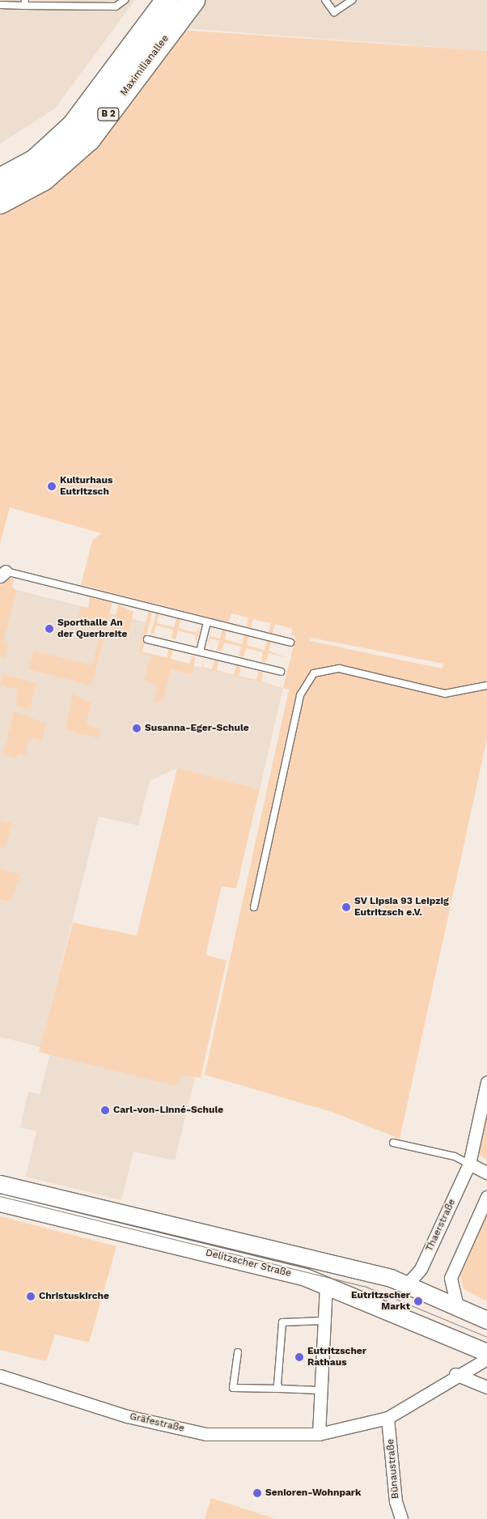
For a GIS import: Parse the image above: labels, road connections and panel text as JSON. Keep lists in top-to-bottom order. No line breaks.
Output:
{"streets":{"highway":["Maximilianallee","B 2"],"main road":["Delitzscher Straße"],"street":["Thaerstraße","Gräfestraße","Bünaustraße"]},"crossings":[["Thaerstraße","Delitzscher Straße"]],"places":["Kulturhaus Eutritzsch","Sporthalle An der Querbreite","Susanna-Eger-Schule","SV Lipsia 93 Leipzig Eutritzsch e.V.","Carl-von-Linné-Schule","Christuskirche","Eutritzscher Markt","Eutritzscher Rathaus","Senioren-Wohnpark"]}
